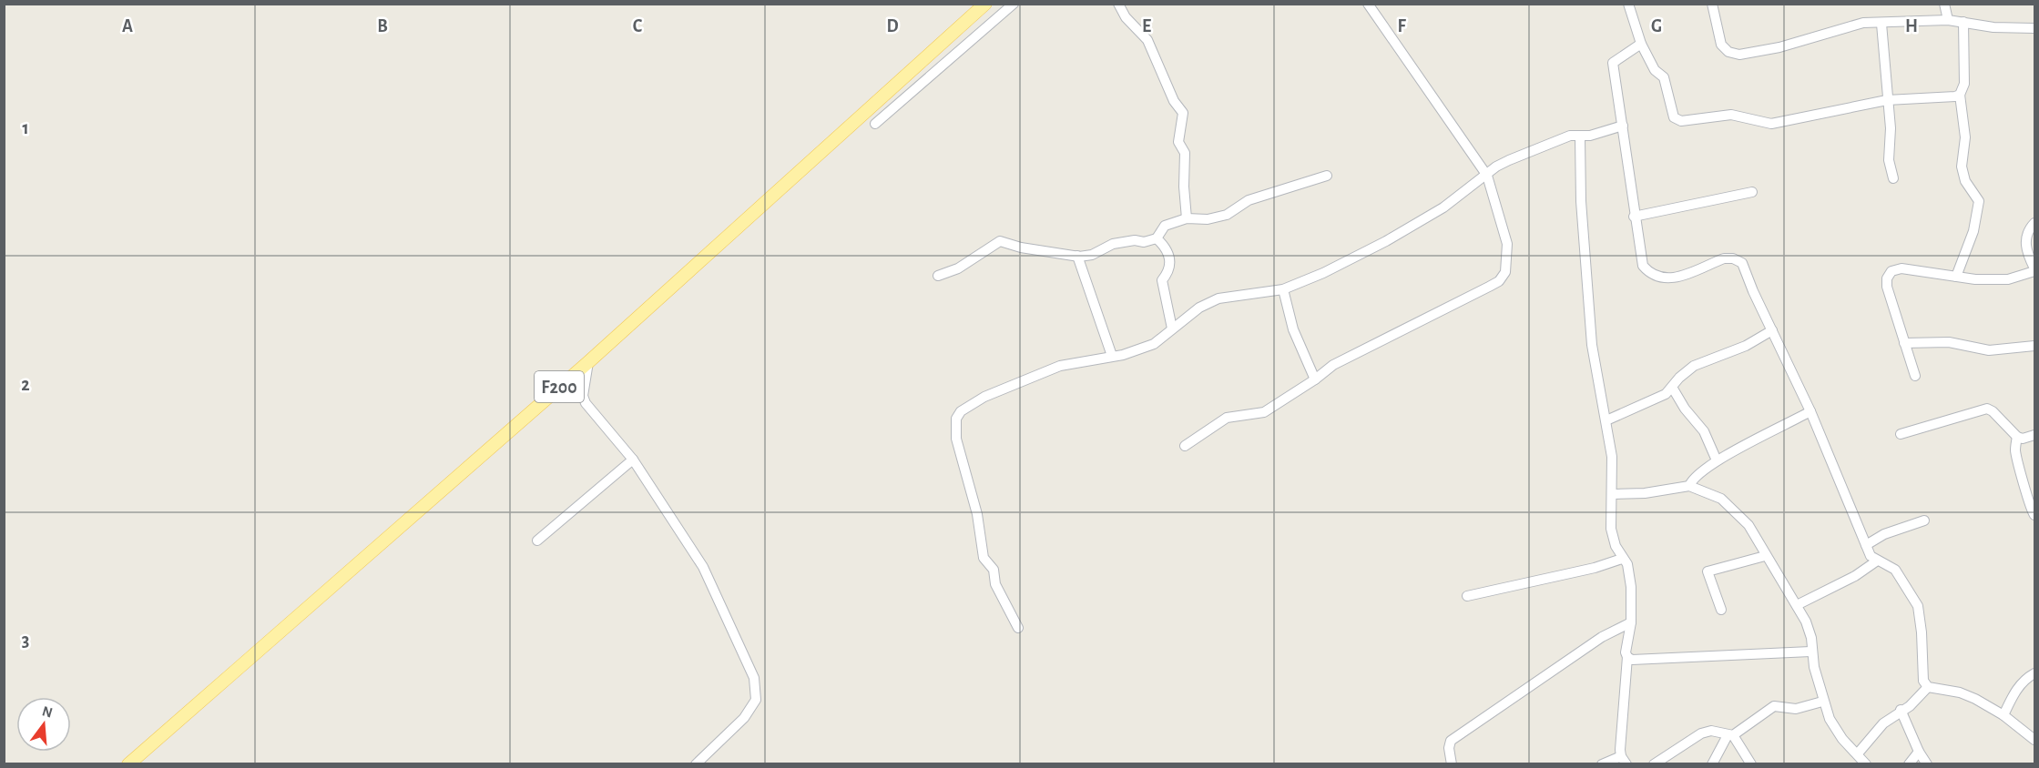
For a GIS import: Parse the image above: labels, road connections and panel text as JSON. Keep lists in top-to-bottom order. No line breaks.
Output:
{"streets":{"main road":["F200"]},"north":"top","grid":{"columns":["A","B","C","D","E","F","G","H"],"rows":["1","2","3"]}}
